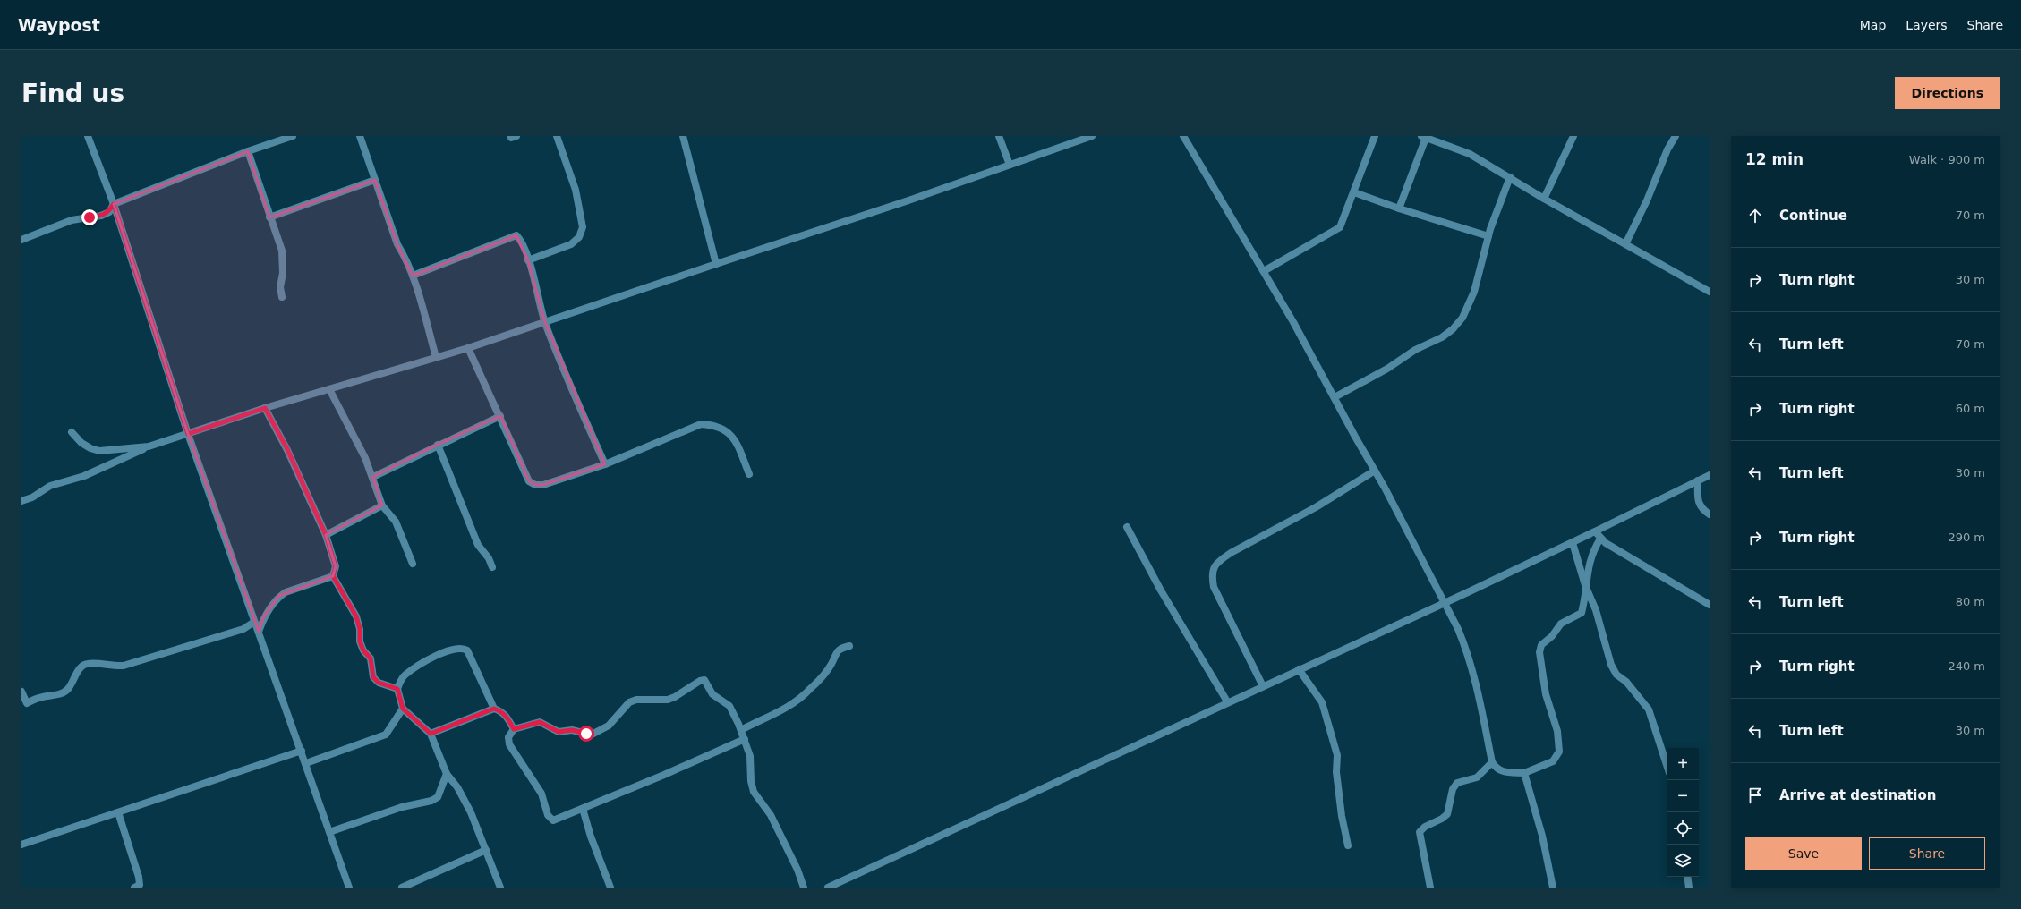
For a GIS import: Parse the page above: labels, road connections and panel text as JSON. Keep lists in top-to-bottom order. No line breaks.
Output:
{"page":{"header":"Waypost","nav":["Map","Layers","Share"],"buttons":["Directions",["Save","Share"]],"title":"Find us","heading":["12 min","Walk · 900 m"],"list":[["Continue","70 m"],["Turn right","30 m"],["Turn left","70 m"],["Turn right","60 m"],["Turn left","30 m"],["Turn right","290 m"],["Turn left","80 m"],["Turn right","240 m"],["Turn left","30 m"],"Arrive at destination"],"map_buttons":["+","−"]}}
